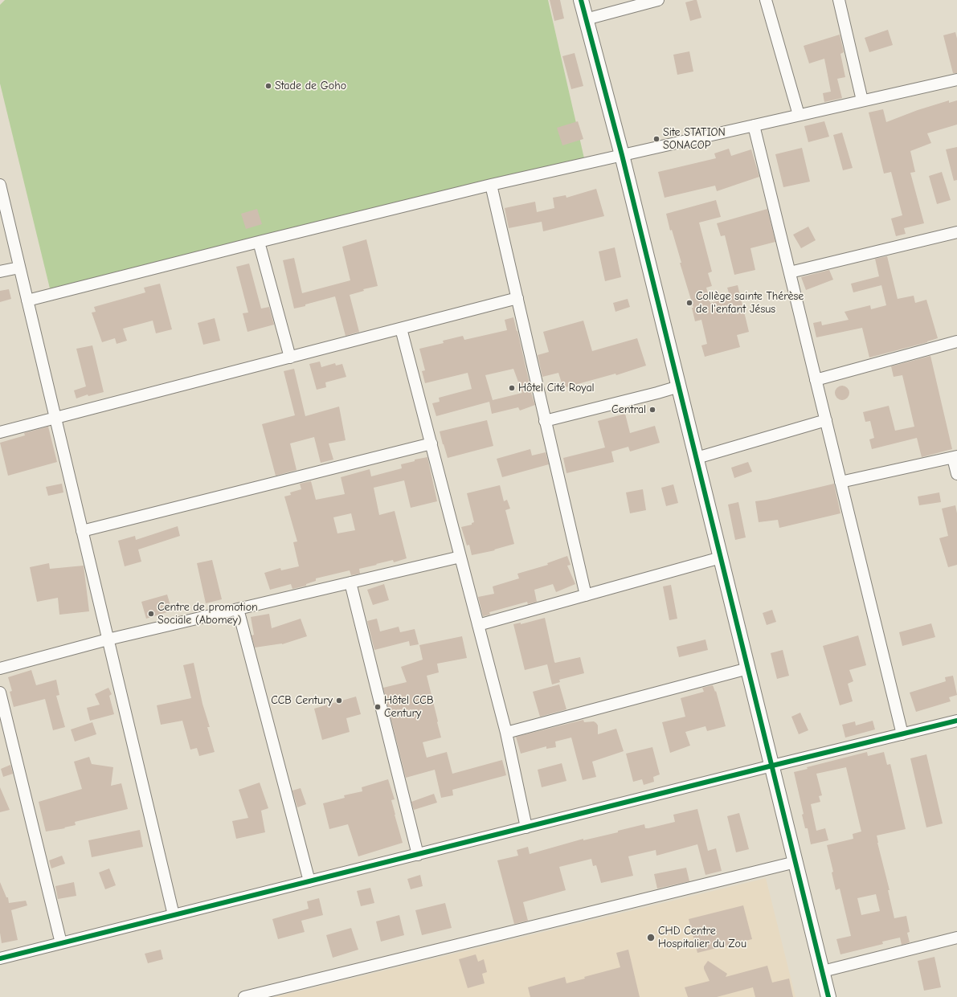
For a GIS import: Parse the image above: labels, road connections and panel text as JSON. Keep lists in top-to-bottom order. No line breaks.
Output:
{"places":["Stade de Goho","Site STATION SONACOP","Collège sainte Thérèse de l'enfant Jésus","Hôtel Cité Royal","Central","Centre de promotion Sociale (Abomey)","CCB Century","Hôtel CCB Century","CHD Centre Hospitalier du Zou"]}
